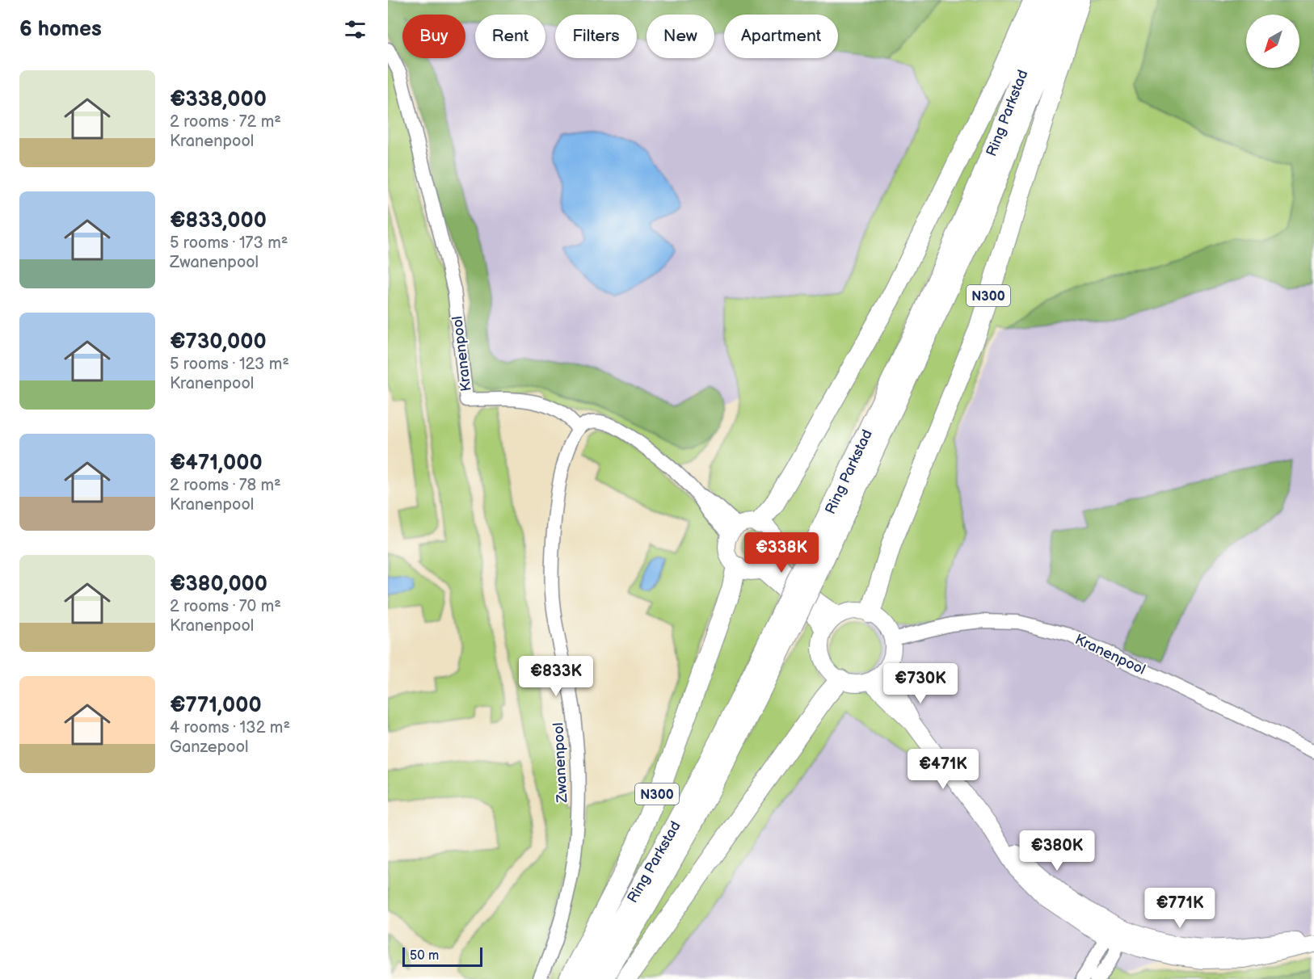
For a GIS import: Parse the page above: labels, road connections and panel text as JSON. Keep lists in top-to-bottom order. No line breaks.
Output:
{"streets":{"highway":["Ring Parkstad","N300"],"street":["Kranenpool","Zwanenpool"]},"crossings":[["N300","Kranenpool"],["Kranenpool","Zwanenpool"]],"scale_bar":"50 m","north":"bottom left","page":{"heading":"6 homes","chip":["Buy","Rent","Filters","New","Apartment"],"list":[{"name":"€338,000","note":"2 rooms · 72 m² · Kranenpool"},{"name":"€833,000","note":"5 rooms · 173 m² · Zwanenpool"},{"name":"€730,000","note":"5 rooms · 123 m² · Kranenpool"},{"name":"€471,000","note":"2 rooms · 78 m² · Kranenpool"},{"name":"€380,000","note":"2 rooms · 70 m² · Kranenpool"},{"name":"€771,000","note":"4 rooms · 132 m² · Ganzepool"}],"price":["€338K","€833K","€730K","€471K","€380K","€771K"],"scale":"50 m"}}
